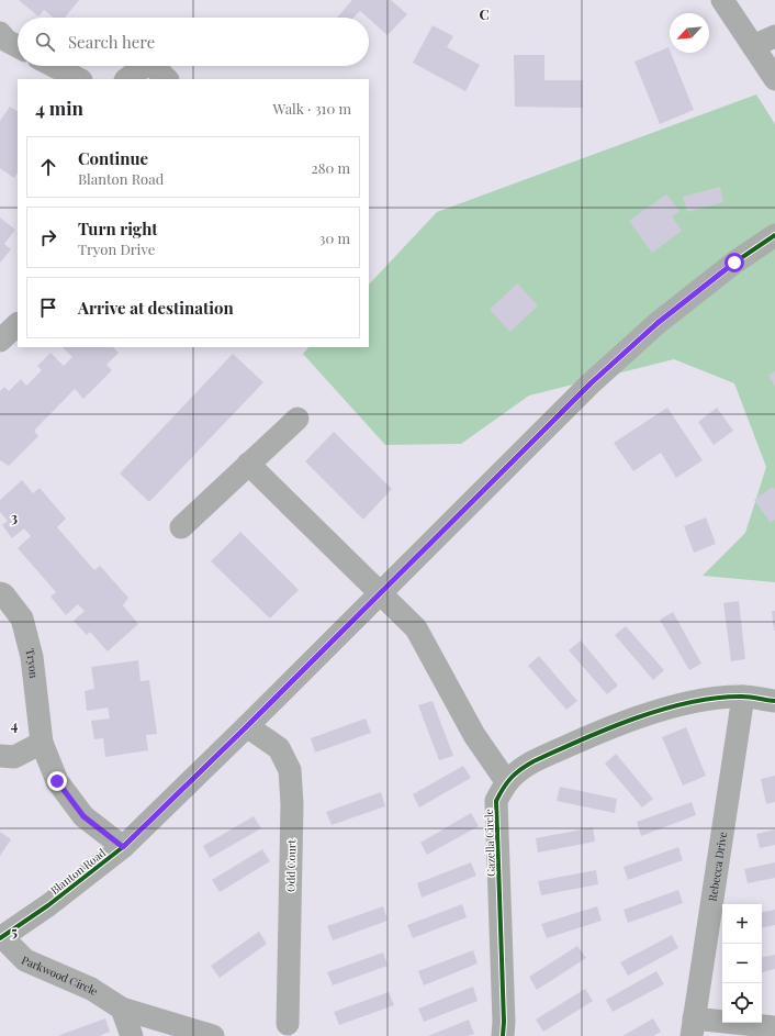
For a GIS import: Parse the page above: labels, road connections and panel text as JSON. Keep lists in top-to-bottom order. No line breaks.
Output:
{"streets":{"street":["Tryon","Gazella Circle","Odd Court","Rebecca Drive","Blanton Road","Parkwood Circle"]},"crossings":[["Tryon","Blanton Road"],["Gazella Circle","Rebecca Drive"],["Odd Court","Blanton Road"],["Blanton Road","Parkwood Circle"]],"north":"bottom left","page":{"search":"Search here","heading":["4 min","Walk · 310 m"],"list":[["Continue","Blanton Road","280 m"],["Turn right","Tryon Drive","30 m"],"Arrive at destination"],"map_buttons":["+","−"]},"grid":{"columns":["C"],"rows":["3","4","5"]}}
